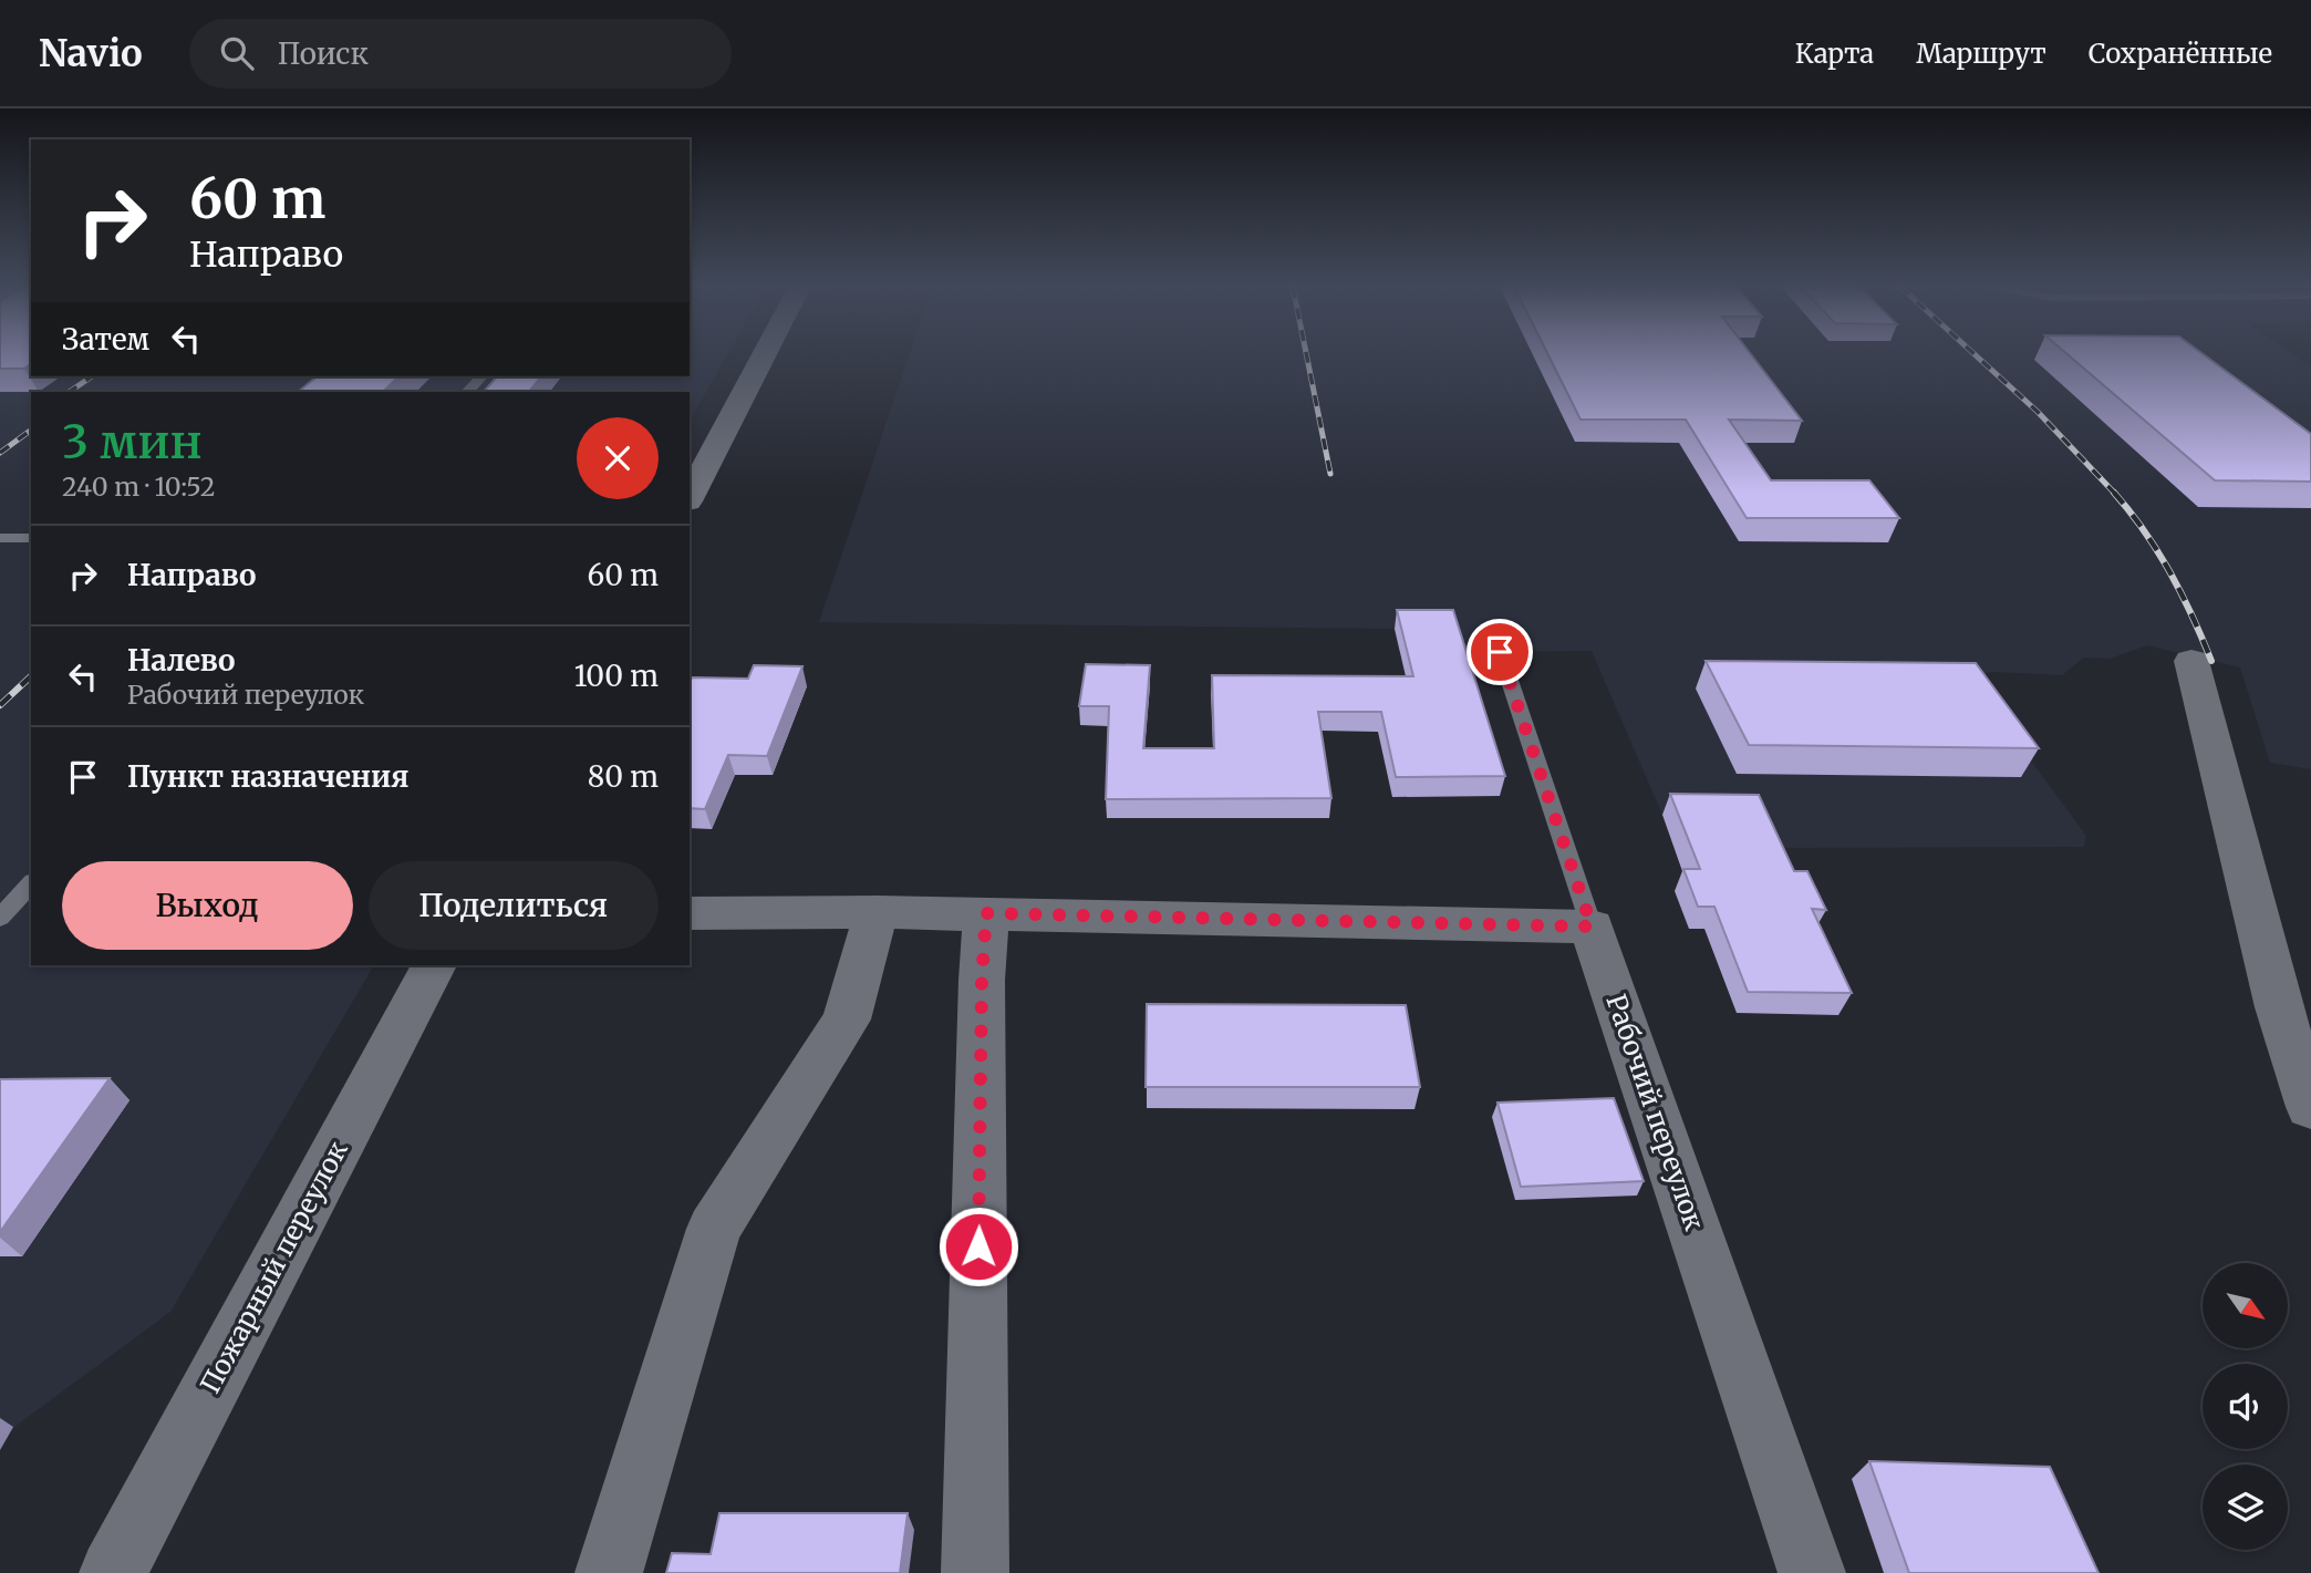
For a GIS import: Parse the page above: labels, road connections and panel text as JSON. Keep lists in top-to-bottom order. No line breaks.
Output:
{"streets":{"street":["Рабочий переулок","Пожарный переулок"]},"north":"bottom right","page":{"header":"Navio","search":"Поиск","nav":["Карта","Маршрут","Сохранённые"],"turn":["60 m","Направо"],"then":"Затем","heading":["3 мин","240 m · 10:52"],"list":[{"name":"Направо","value":"60 m"},{"name":"Налево","note":"Рабочий переулок","value":"100 m"},{"name":"Пункт назначения","value":"80 m"}],"buttons":["Выход","Поделиться"]}}
